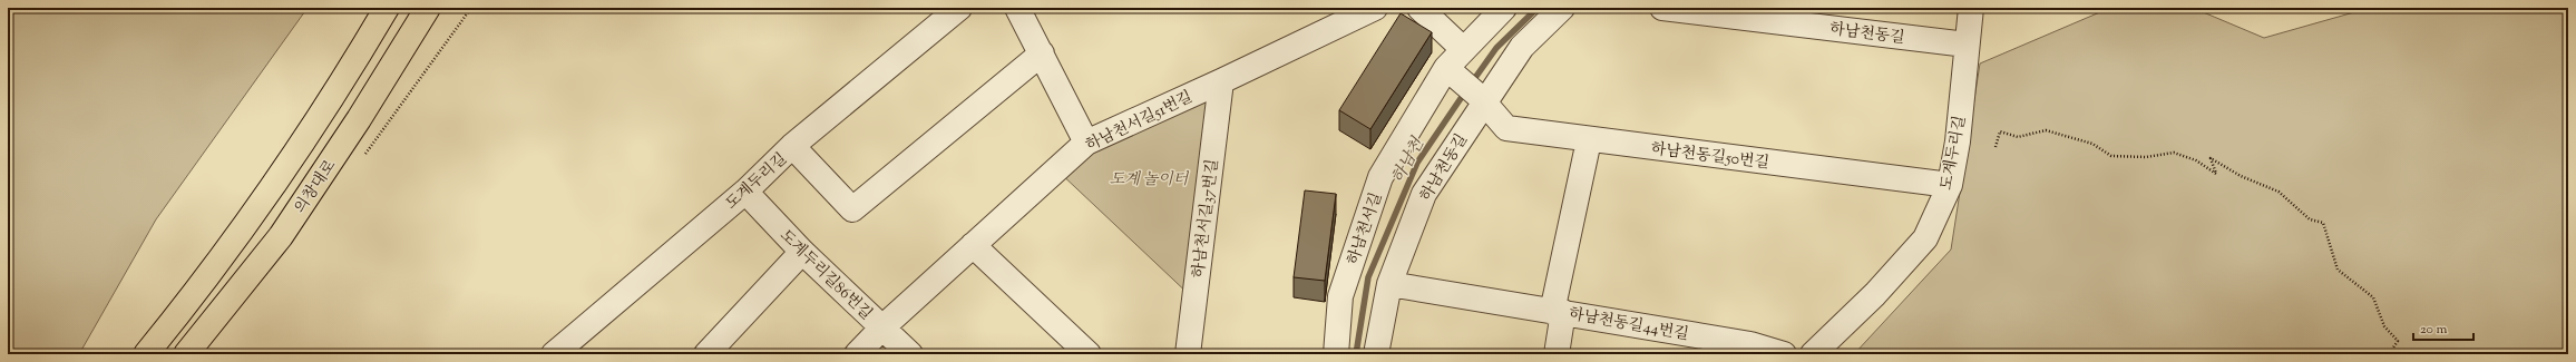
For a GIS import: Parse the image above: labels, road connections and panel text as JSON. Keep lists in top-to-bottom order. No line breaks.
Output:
{"streets":{"highway":["의창대로"],"street":["하남천동길","하남천서길51번길","도계두리길","하남천동길50번길","하남천서길37번길","하남천서길","도계두리길86번길","하남천동길44번길"]},"crossings":[["하남천동길","도계두리길"],["하남천동길","하남천동길50번길"],["하남천동길","하남천동길44번길"],["하남천서길51번길","하남천서길37번길"],["하남천서길51번길","도계두리길86번길"],["도계두리길","하남천동길50번길"],["도계두리길","도계두리길86번길"],["하남천동길50번길","하남천서길"],["하남천동길50번길","하남천동길44번길"]],"water":["하남천"],"parks":["도계 놀이터"],"scale_bar":"20 m"}
